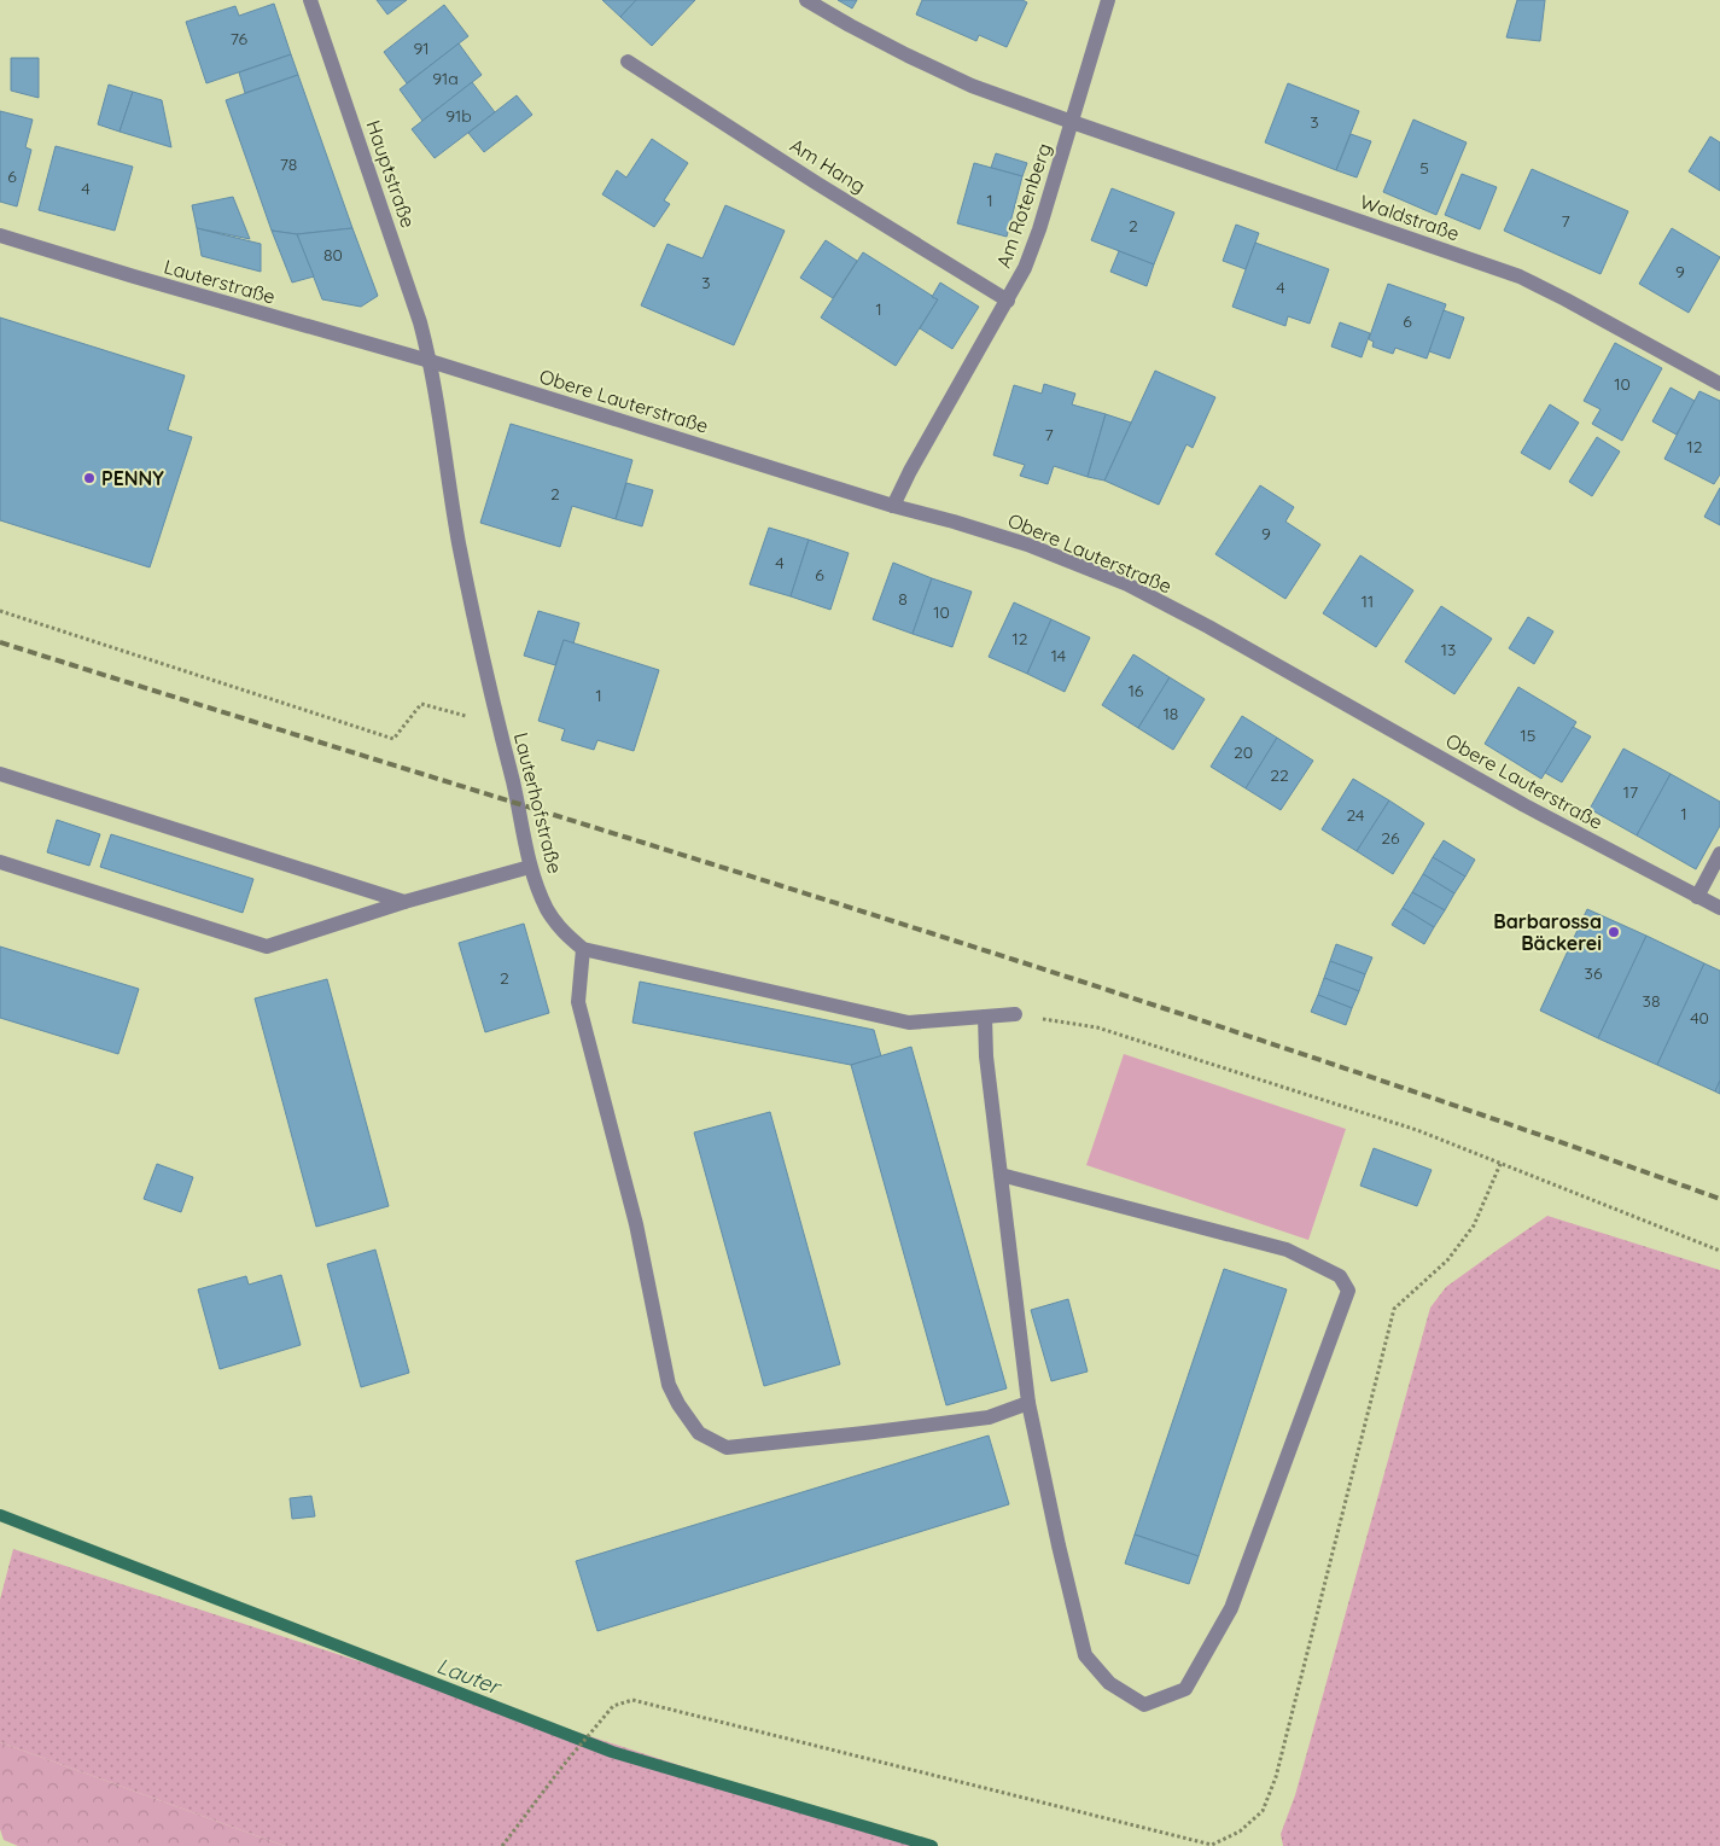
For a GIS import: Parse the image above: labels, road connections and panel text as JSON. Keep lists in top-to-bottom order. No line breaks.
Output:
{"streets":{"street":["Am Hang","Hauptstraße","Am Rotenberg","Waldstraße","Lauterstraße","Obere Lauterstraße","Lauterhofstraße"]},"crossings":[["Am Hang","Am Rotenberg"],["Hauptstraße","Lauterstraße"],["Hauptstraße","Obere Lauterstraße"],["Hauptstraße","Lauterhofstraße"],["Am Rotenberg","Waldstraße"],["Am Rotenberg","Obere Lauterstraße"],["Lauterstraße","Obere Lauterstraße"],["Lauterstraße","Lauterhofstraße"],["Obere Lauterstraße","Lauterhofstraße"]],"water":["Lauter"],"places":["PENNY","Barbarossa Bäckerei"],"house_numbers":["76","91","91a","91b","3","78","5","6","4","1","7","2","80","9","3","4","1","6","10","7","12","2","9","4","6","8","11","10","12","13","14","16","1","18","15","20","22","17","1","24","26","36","2","38","40"]}
